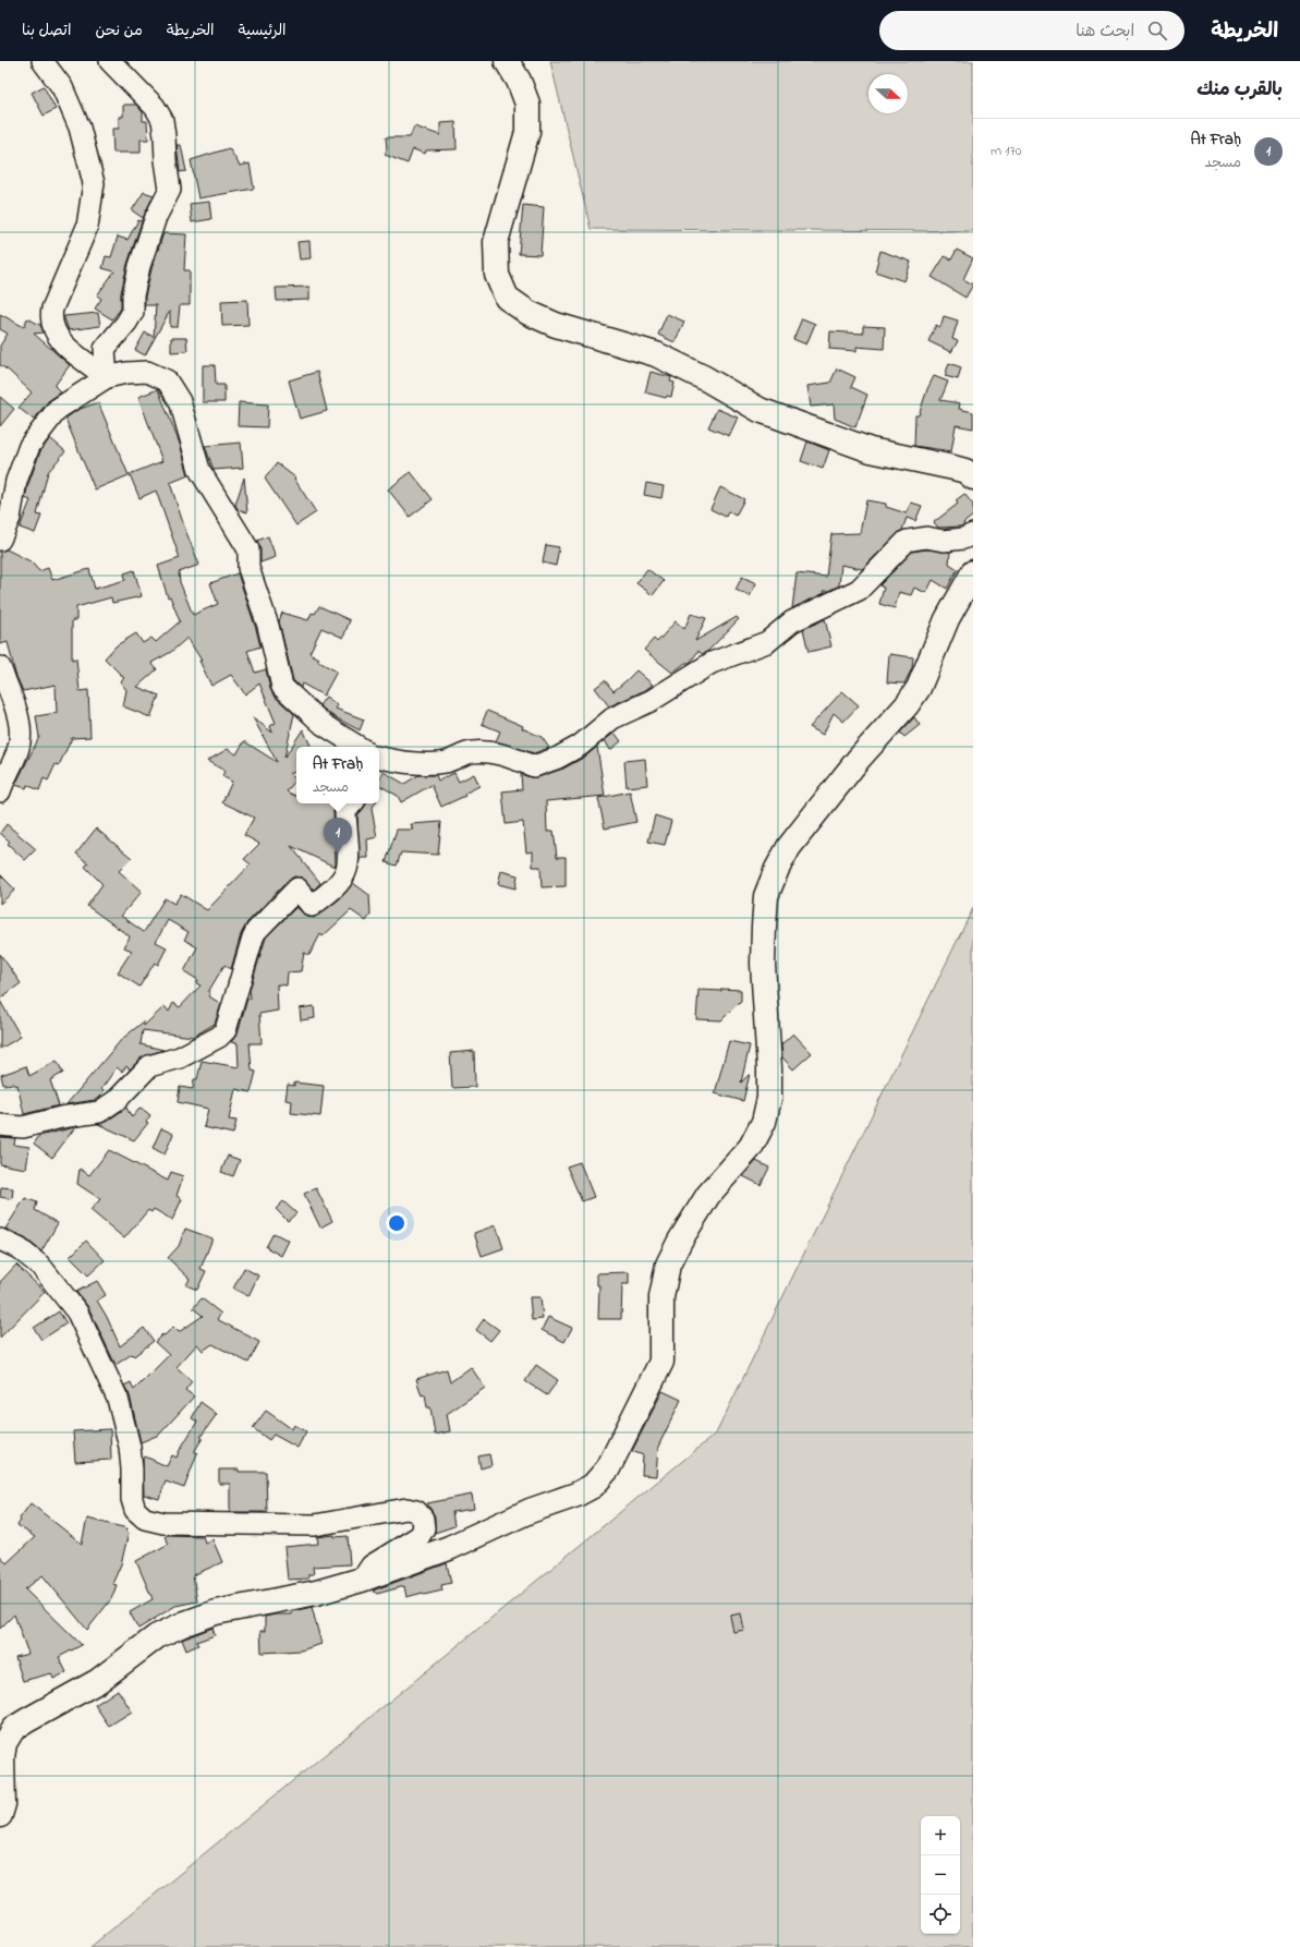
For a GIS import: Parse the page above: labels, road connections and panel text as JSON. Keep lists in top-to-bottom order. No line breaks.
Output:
{"north":"right","page":{"header":"الخريطة","search":"ابحث هنا","nav":["الرئيسية","الخريطة","من نحن","اتصل بنا"],"heading":"بالقرب منك","list":[{"mark":"1","name":"At Fraḥ","note":"مسجد","value":"170 m"}],"popup":["At Fraḥ","مسجد"],"pins":"1","map_buttons":["+","−"]}}
